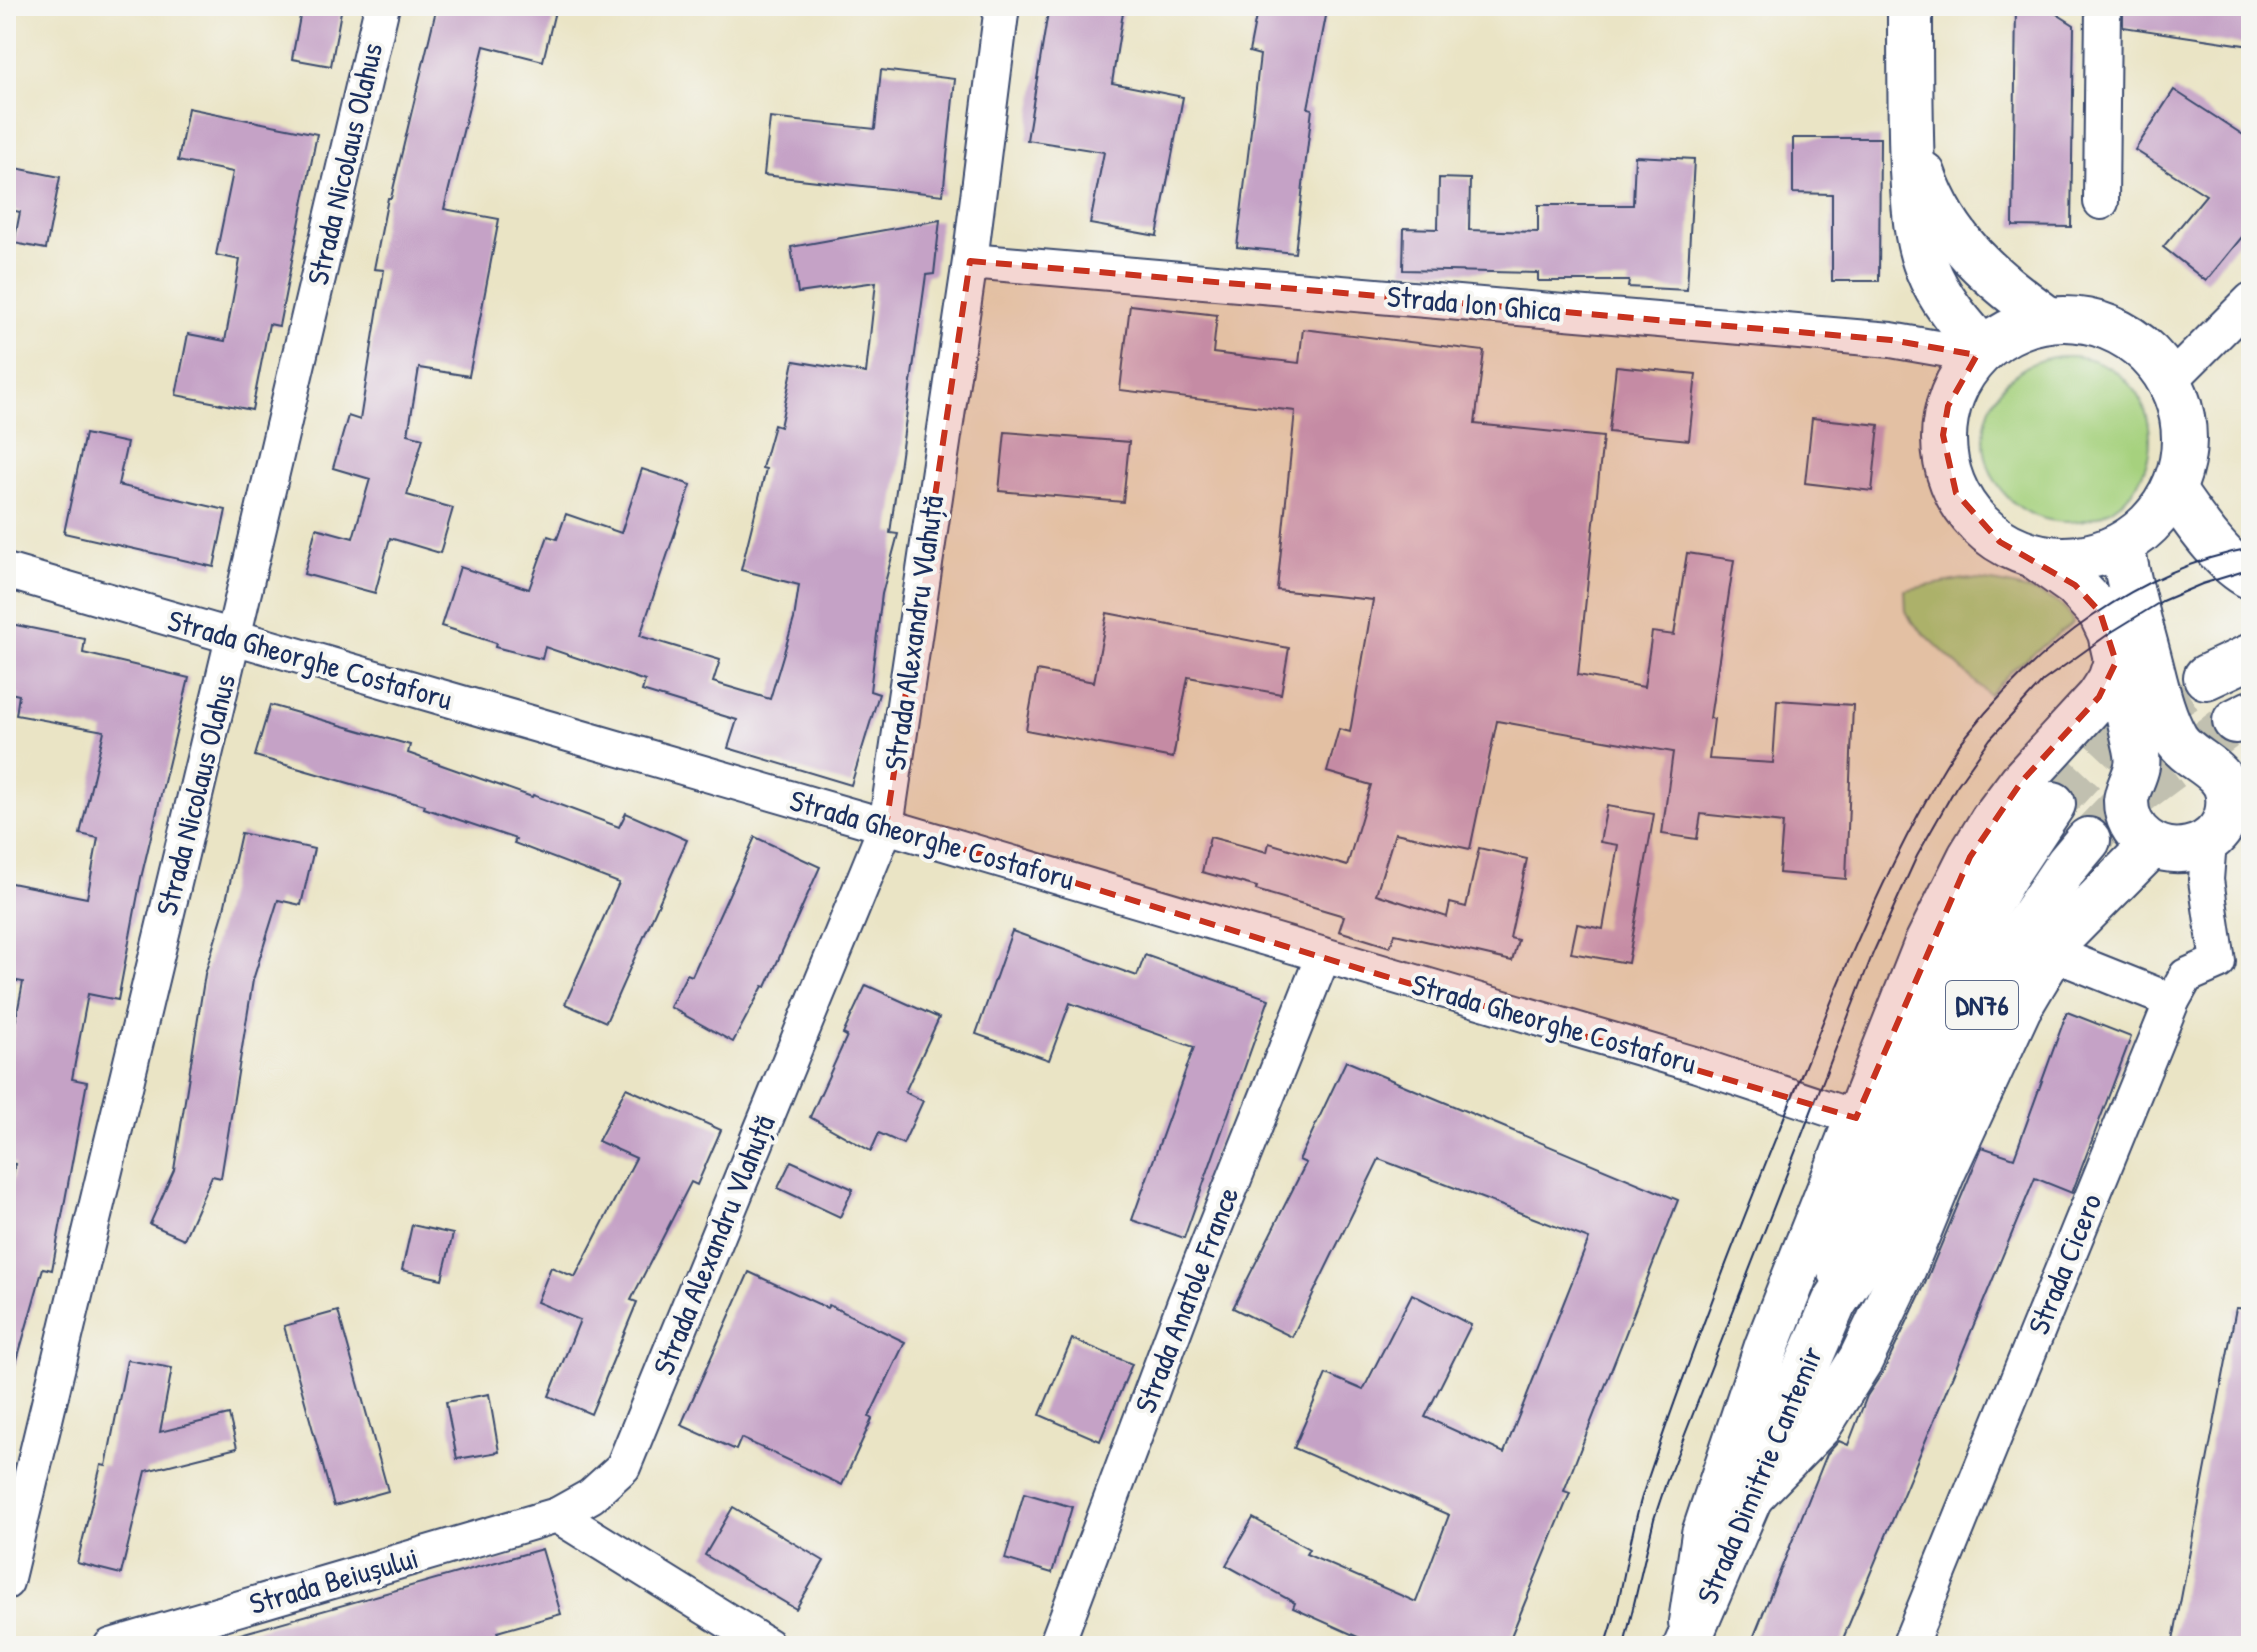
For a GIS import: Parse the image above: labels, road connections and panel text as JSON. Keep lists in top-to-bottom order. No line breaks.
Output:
{"streets":{"main road":["DN76","Strada Dimitrie Cantemir"],"street":["Strada Nicolaus Olahus","Strada Ion Ghica","Strada Alexandru Vlahuță","Strada Gheorghe Costaforu","Strada Cicero","Strada Anatole France","Strada Beiușului"]},"crossings":[["Strada Nicolaus Olahus","Strada Gheorghe Costaforu"],["Strada Ion Ghica","Strada Alexandru Vlahuță"],["Strada Alexandru Vlahuță","Strada Gheorghe Costaforu"],["Strada Alexandru Vlahuță","Strada Beiușului"],["Strada Gheorghe Costaforu","Strada Anatole France"]]}
